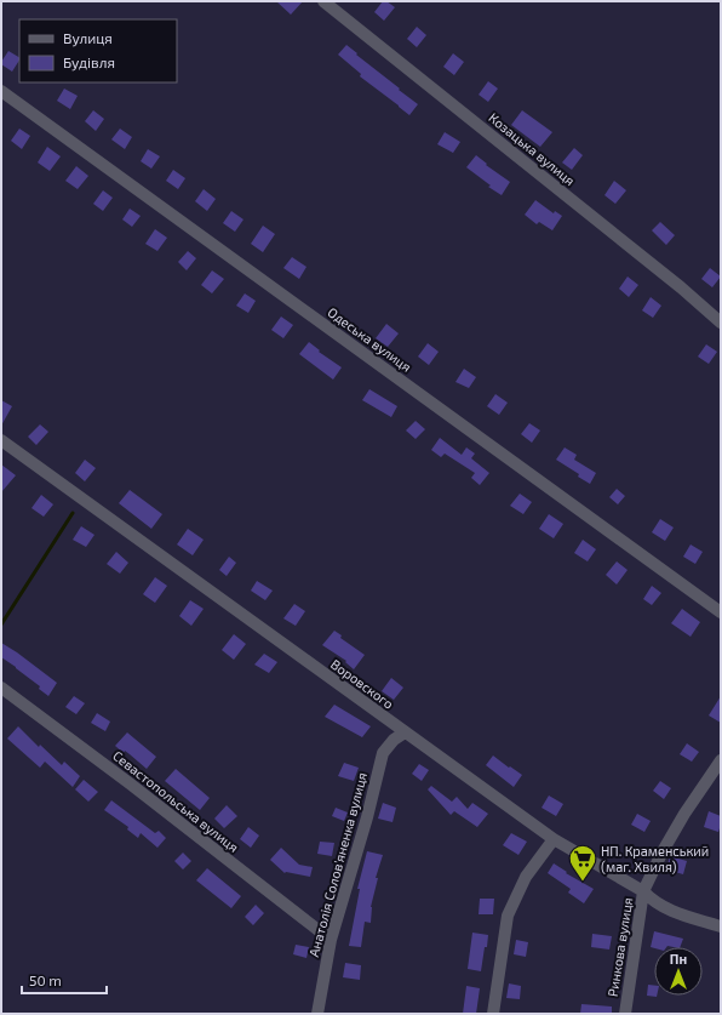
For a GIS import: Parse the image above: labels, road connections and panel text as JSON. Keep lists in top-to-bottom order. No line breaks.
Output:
{"streets":{"street":["Козацька вулиця","Одеська вулиця","Воровского","Севастопольська вулиця","Анатолія Солов'яненка вулиця","Ринкова вулиця"]},"crossings":[["Воровского","Анатолія Солов'яненка вулиця"],["Воровского","Ринкова вулиця"],["Севастопольська вулиця","Анатолія Солов'яненка вулиця"]],"places":{"supermarket":["НП. Краменський (маг. Хвиля)"]},"legend":["Вулиця","Будівля"],"scale_bar":"50 m","north":"top"}
